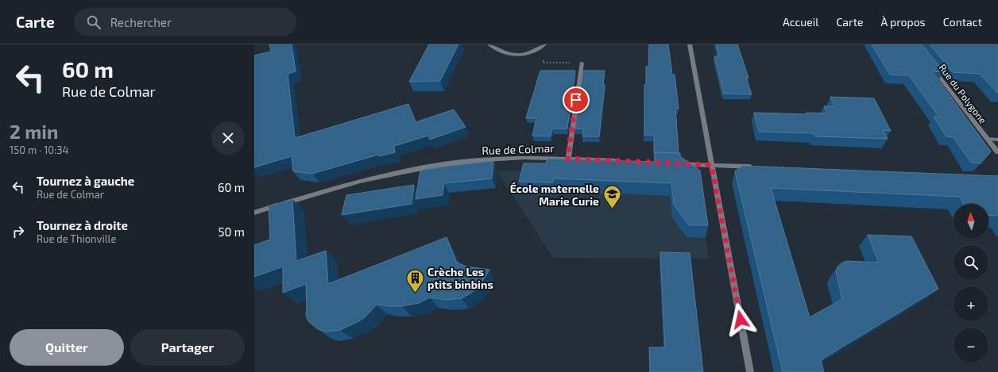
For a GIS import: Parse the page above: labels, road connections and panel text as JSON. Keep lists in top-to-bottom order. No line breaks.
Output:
{"streets":{"street":["Rue du Polygone","Rue de Colmar"]},"places":{"school or university":["École maternelle Marie Curie"],"building":["Crèche Les ptits binbins"]},"north":"top","page":{"header":"Carte","search":"Rechercher","nav":["Accueil","Carte","À propos","Contact"],"turn":["60 m","Rue de Colmar"],"heading":["2 min","150 m · 10:34"],"list":[{"name":"Tournez à gauche","note":"Rue de Colmar","value":"60 m"},{"name":"Tournez à droite","note":"Rue de Thionville","value":"50 m"}],"map_buttons":["+","−"],"buttons":["Quitter","Partager"]}}
